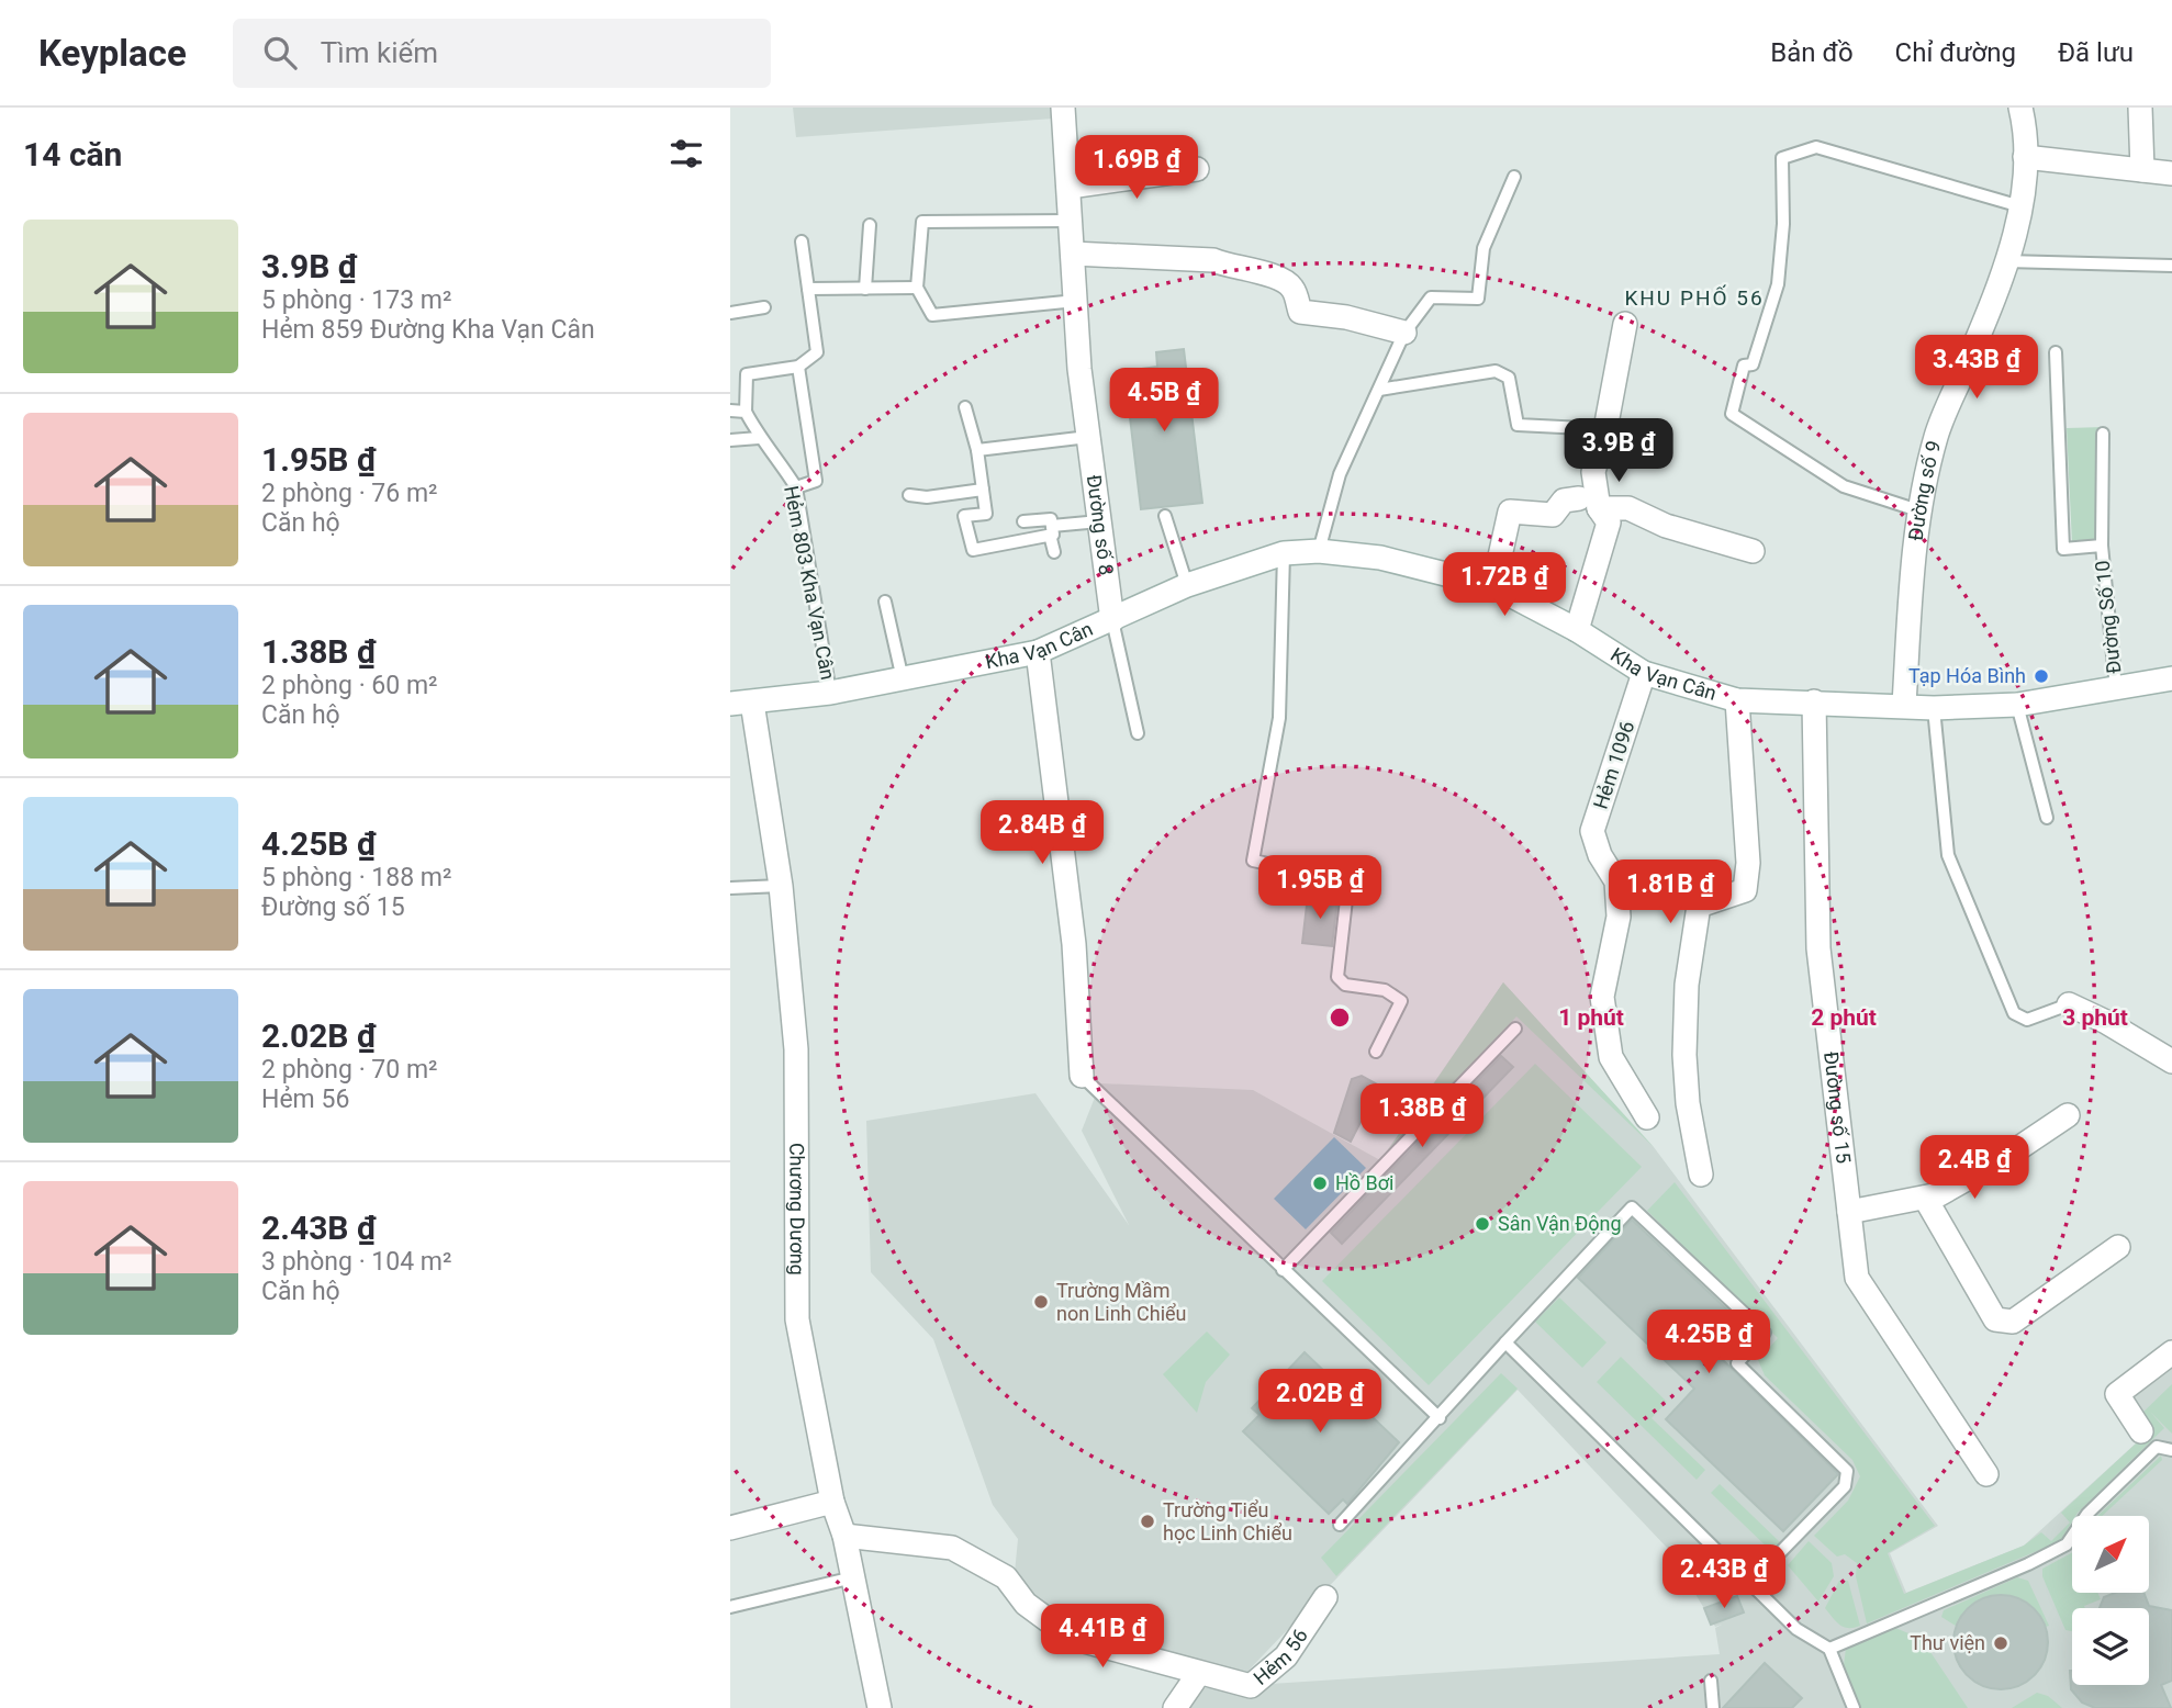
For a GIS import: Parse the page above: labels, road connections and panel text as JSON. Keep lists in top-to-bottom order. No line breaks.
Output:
{"streets":{"street":["Đường số 9","Đường số 8","Kha Vạn Cân","Hẻm 1096","Đường số 15","Chương Dương","Hẻm 56"],"lane":["Hẻm 803 Kha Vạn Cân","Đường Số 10"]},"crossings":[["Đường số 9","Kha Vạn Cân"],["Đường số 8","Kha Vạn Cân"],["Hẻm 803 Kha Vạn Cân","Kha Vạn Cân"],["Đường Số 10","Kha Vạn Cân"],["Kha Vạn Cân","Hẻm 1096"],["Kha Vạn Cân","Đường số 15"],["Kha Vạn Cân","Chương Dương"],["Chương Dương","Hẻm 56"]],"districts":["KHU PHỐ 56"],"places":["Tạp Hóa Bình","Hồ Bơi","Sân Vận Động","Trường Mầm non Linh Chiểu","Trường Tiểu học Linh Chiểu","Thư viện"],"north":"top right","page":{"header":"Keyplace","search":"Tìm kiếm","nav":["Bản đồ","Chỉ đường","Đã lưu"],"heading":"14 căn","price":["1.69B ₫","3.43B ₫","4.5B ₫","3.9B ₫","1.72B ₫","2.84B ₫","1.95B ₫","1.81B ₫","1.38B ₫","2.4B ₫","4.25B ₫","2.02B ₫","2.43B ₫","4.41B ₫"],"list":[{"name":"3.9B ₫","note":"5 phòng · 173 m² · Hẻm 859 Đường Kha Vạn Cân"},{"name":"1.95B ₫","note":"2 phòng · 76 m² · Căn hộ"},{"name":"1.38B ₫","note":"2 phòng · 60 m² · Căn hộ"},{"name":"4.25B ₫","note":"5 phòng · 188 m² · Đường số 15"},{"name":"2.02B ₫","note":"2 phòng · 70 m² · Hẻm 56"},{"name":"2.43B ₫","note":"3 phòng · 104 m² · Căn hộ"}]},"rings":["1 phút","2 phút","3 phút"]}
